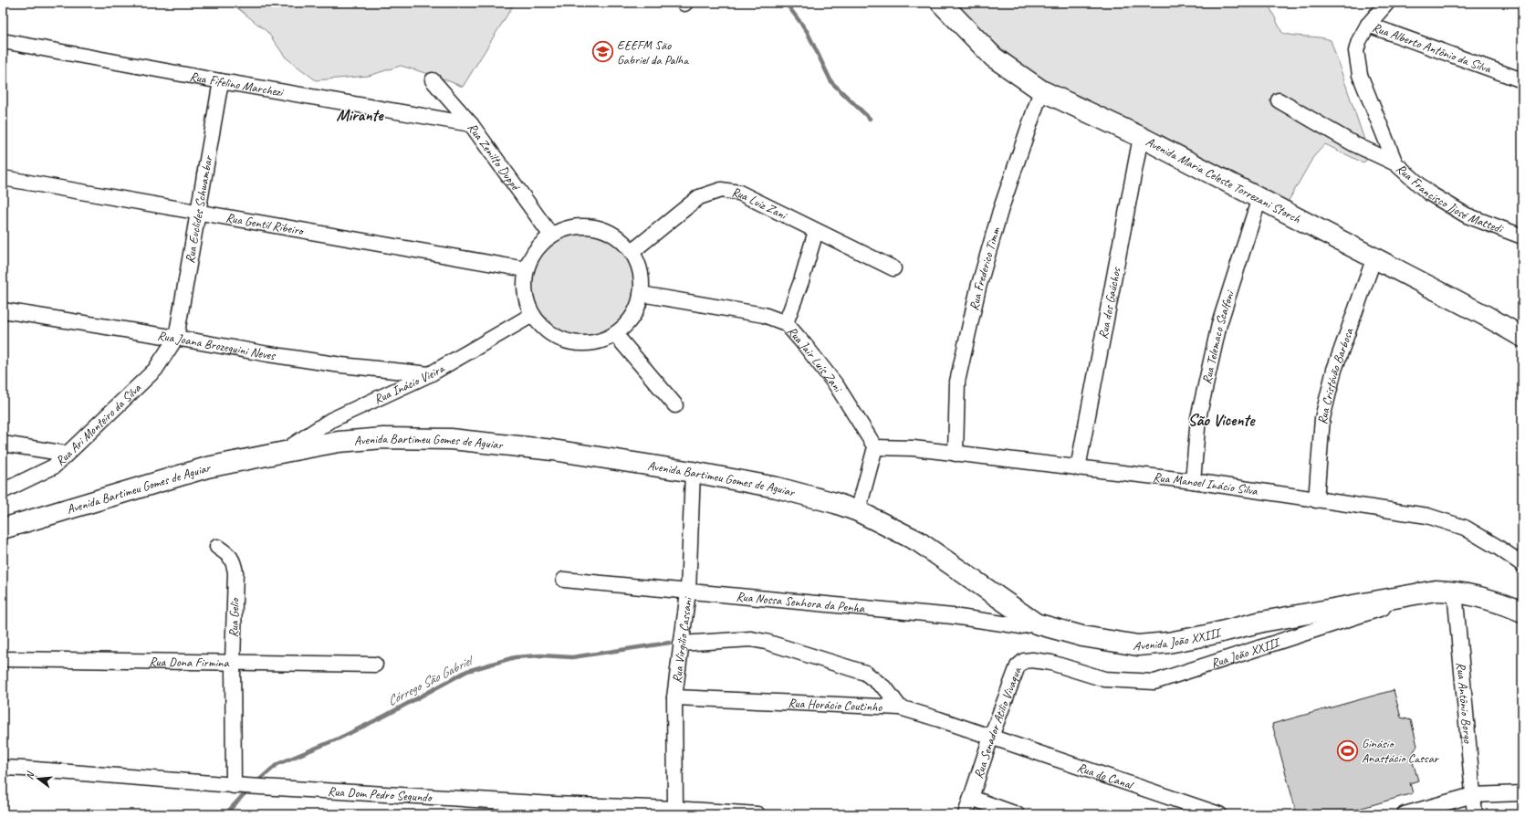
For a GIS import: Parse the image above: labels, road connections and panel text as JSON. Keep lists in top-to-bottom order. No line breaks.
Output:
{"streets":{"main road":["Avenida Maria Celeste Torrezani Storch","Avenida Bartimeu Gomes de Aguiar","Avenida João XXIII"],"street":["Rua Alberto Antônio da Silva","Rua Fifelino Marchezi","Rua Zenilto Duppé","Rua Francisco Jjosé Mattedi","Rua Luiz Zani","Rua Euclides Schwambar","Rua Gentil Ribeiro","Rua Frederico Timm","Rua dos Gaúchos","Rua Telemaco Scalfoni","Rua Joana Brozeguini Neves","Rua Jair Luís Zani","Rua Cristóvão Barbosa","Rua Inácio Vieira","Rua Ari Monteiro da Silva","Rua Manoel Inácio Silva","Rua Nossa Senhora da Penha","Rua Gelio","Rua Virgílio Cassani","Rua João XXIII","Rua Dona Firmina","Rua Antônio Borgo","Rua Horácio Coutinho","Rua Senador Atilio Vivaqua","Rua do Canal","Rua Dom Pedro Segundo"]},"crossings":[["Rua Alberto Antônio da Silva","Rua Francisco Jjosé Mattedi"],["Rua Fifelino Marchezi","Rua Zenilto Duppé"],["Rua Fifelino Marchezi","Rua Euclides Schwambar"],["Rua Zenilto Duppé","Rua Luiz Zani"],["Rua Zenilto Duppé","Rua Gentil Ribeiro"],["Rua Zenilto Duppé","Rua Jair Luís Zani"],["Rua Zenilto Duppé","Rua Inácio Vieira"],["Avenida Maria Celeste Torrezani Storch","Rua Frederico Timm"],["Avenida Maria Celeste Torrezani Storch","Rua dos Gaúchos"],["Avenida Maria Celeste Torrezani Storch","Rua Telemaco Scalfoni"],["Avenida Maria Celeste Torrezani Storch","Rua Cristóvão Barbosa"],["Rua Luiz Zani","Rua Gentil Ribeiro"],["Rua Luiz Zani","Rua Jair Luís Zani"],["Rua Luiz Zani","Rua Inácio Vieira"],["Rua Euclides Schwambar","Rua Gentil Ribeiro"],["Rua Euclides Schwambar","Rua Joana Brozeguini Neves"],["Rua Euclides Schwambar","Rua Ari Monteiro da Silva"],["Rua Gentil Ribeiro","Rua Jair Luís Zani"],["Rua Gentil Ribeiro","Rua Inácio Vieira"],["Rua Frederico Timm","Rua Manoel Inácio Silva"],["Rua dos Gaúchos","Rua Manoel Inácio Silva"],["Rua Telemaco Scalfoni","Rua Manoel Inácio Silva"],["Rua Joana Brozeguini Neves","Rua Inácio Vieira"],["Rua Joana Brozeguini Neves","Rua Ari Monteiro da Silva"],["Rua Jair Luís Zani","Rua Inácio Vieira"],["Rua Jair Luís Zani","Rua Manoel Inácio Silva"],["Rua Cristóvão Barbosa","Rua Manoel Inácio Silva"],["Rua Inácio Vieira","Avenida Bartimeu Gomes de Aguiar"],["Avenida Bartimeu Gomes de Aguiar","Avenida João XXIII"],["Avenida Bartimeu Gomes de Aguiar","Rua Virgílio Cassani"],["Rua Nossa Senhora da Penha","Avenida João XXIII"],["Rua Nossa Senhora da Penha","Rua Virgílio Cassani"],["Rua Gelio","Rua Dona Firmina"],["Rua Gelio","Rua Dom Pedro Segundo"],["Avenida João XXIII","Rua João XXIII"],["Avenida João XXIII","Rua Antônio Borgo"],["Rua Virgílio Cassani","Rua Horácio Coutinho"],["Rua Virgílio Cassani","Rua Dom Pedro Segundo"],["Rua João XXIII","Rua Antônio Borgo"],["Rua João XXIII","Rua Senador Atilio Vivaqua"],["Rua Horácio Coutinho","Rua Senador Atilio Vivaqua"],["Rua Horácio Coutinho","Rua do Canal"],["Rua Senador Atilio Vivaqua","Rua do Canal"]],"districts":["Mirante","São Vicente"],"water":["Córrego São Gabriel"],"places":{"school or university":["EEEFM São Gabriel da Palha"],"sports":["Ginásio Anastácio Cassar"]},"north":"left"}
